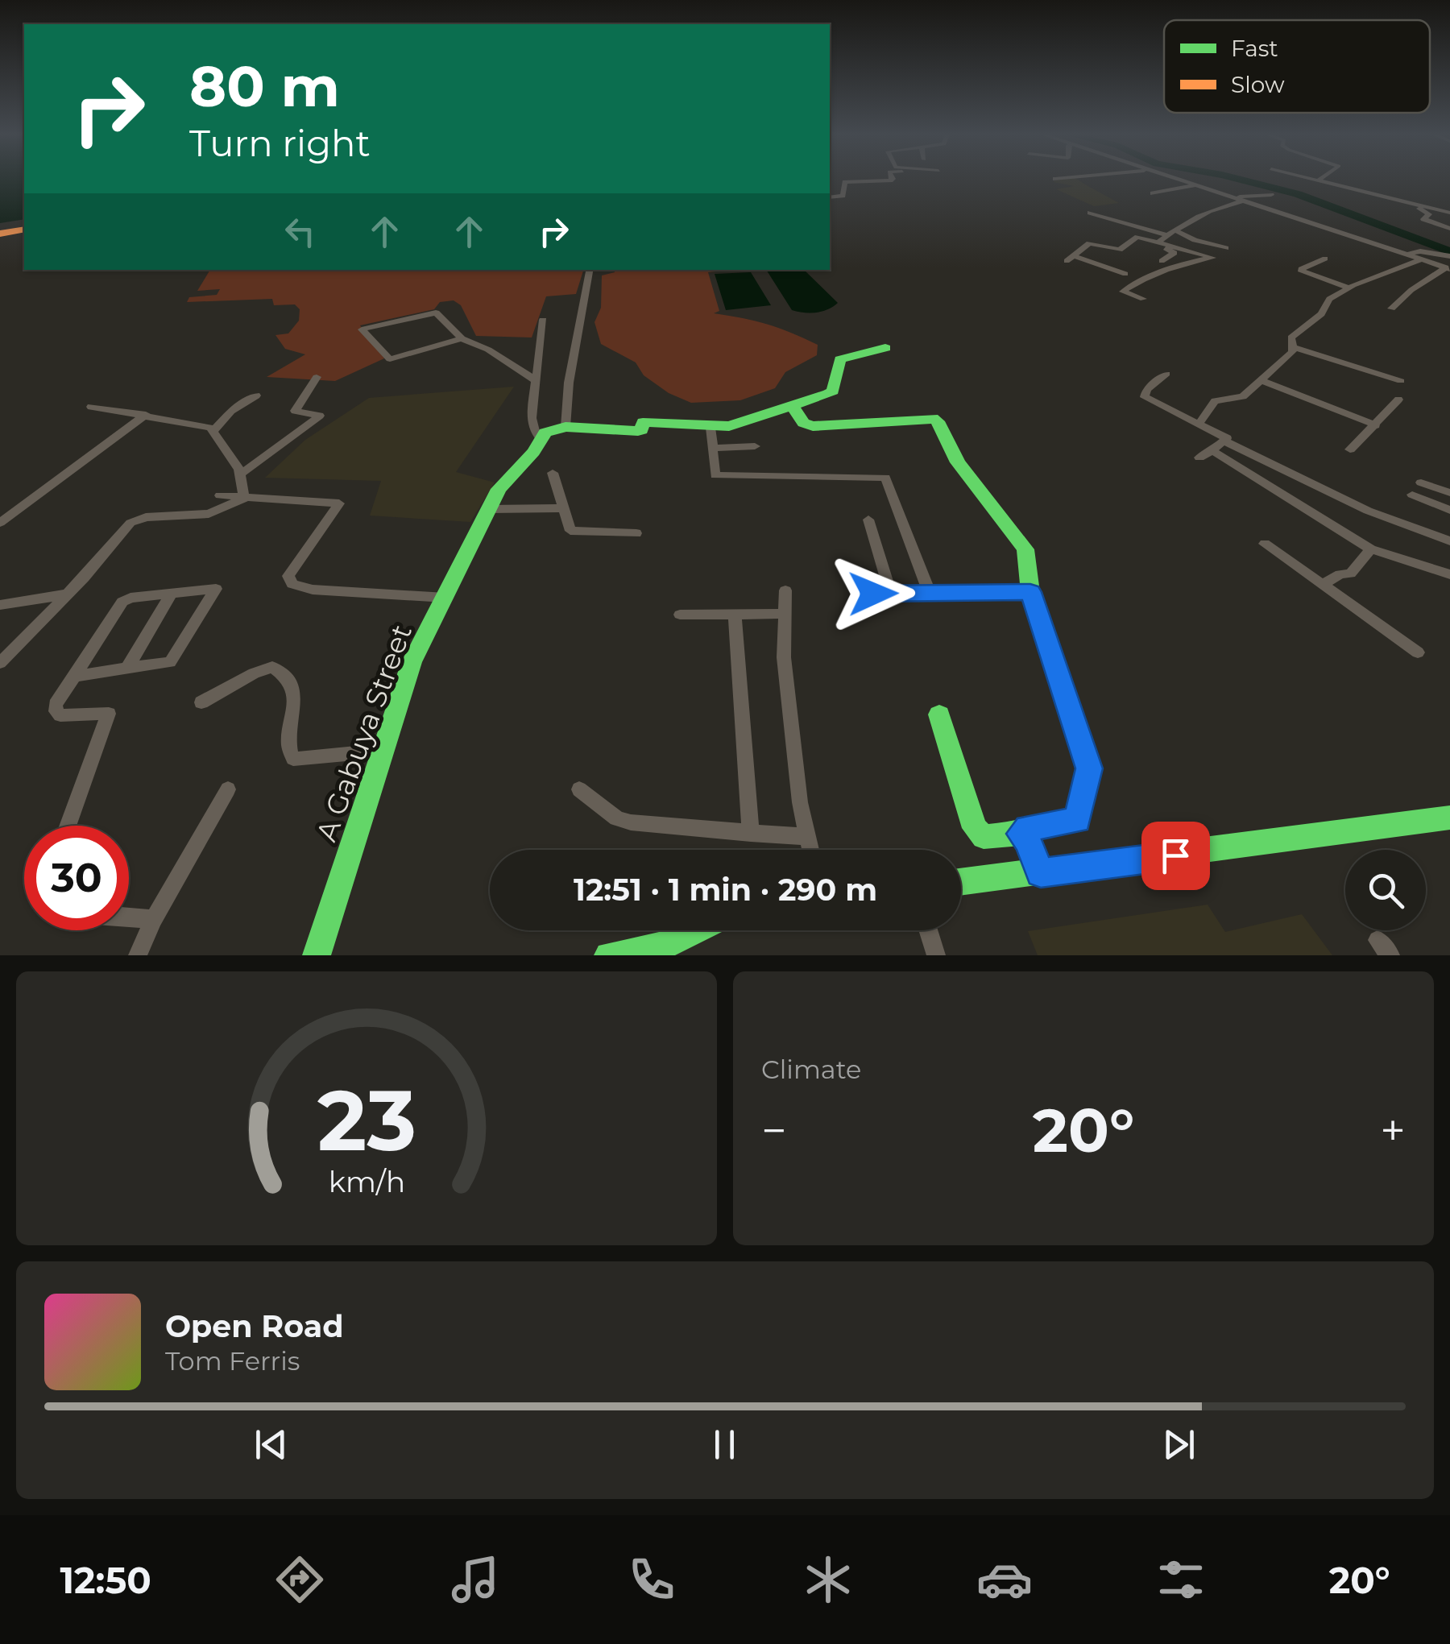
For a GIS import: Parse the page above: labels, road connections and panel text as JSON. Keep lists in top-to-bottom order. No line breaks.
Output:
{"streets":{"street":["A Gabuya Street"]},"legend":["Fast","Slow"],"page":{"turn":["80 m","Turn right"],"limit":"30","trip":"12:51 · 1 min · 290 m","tile":"Climate","heat":["−","20°","+"],"song":["Open Road","Tom Ferris"],"tabs":["12:50","20°"],"gauge":["23","km/h"]}}
